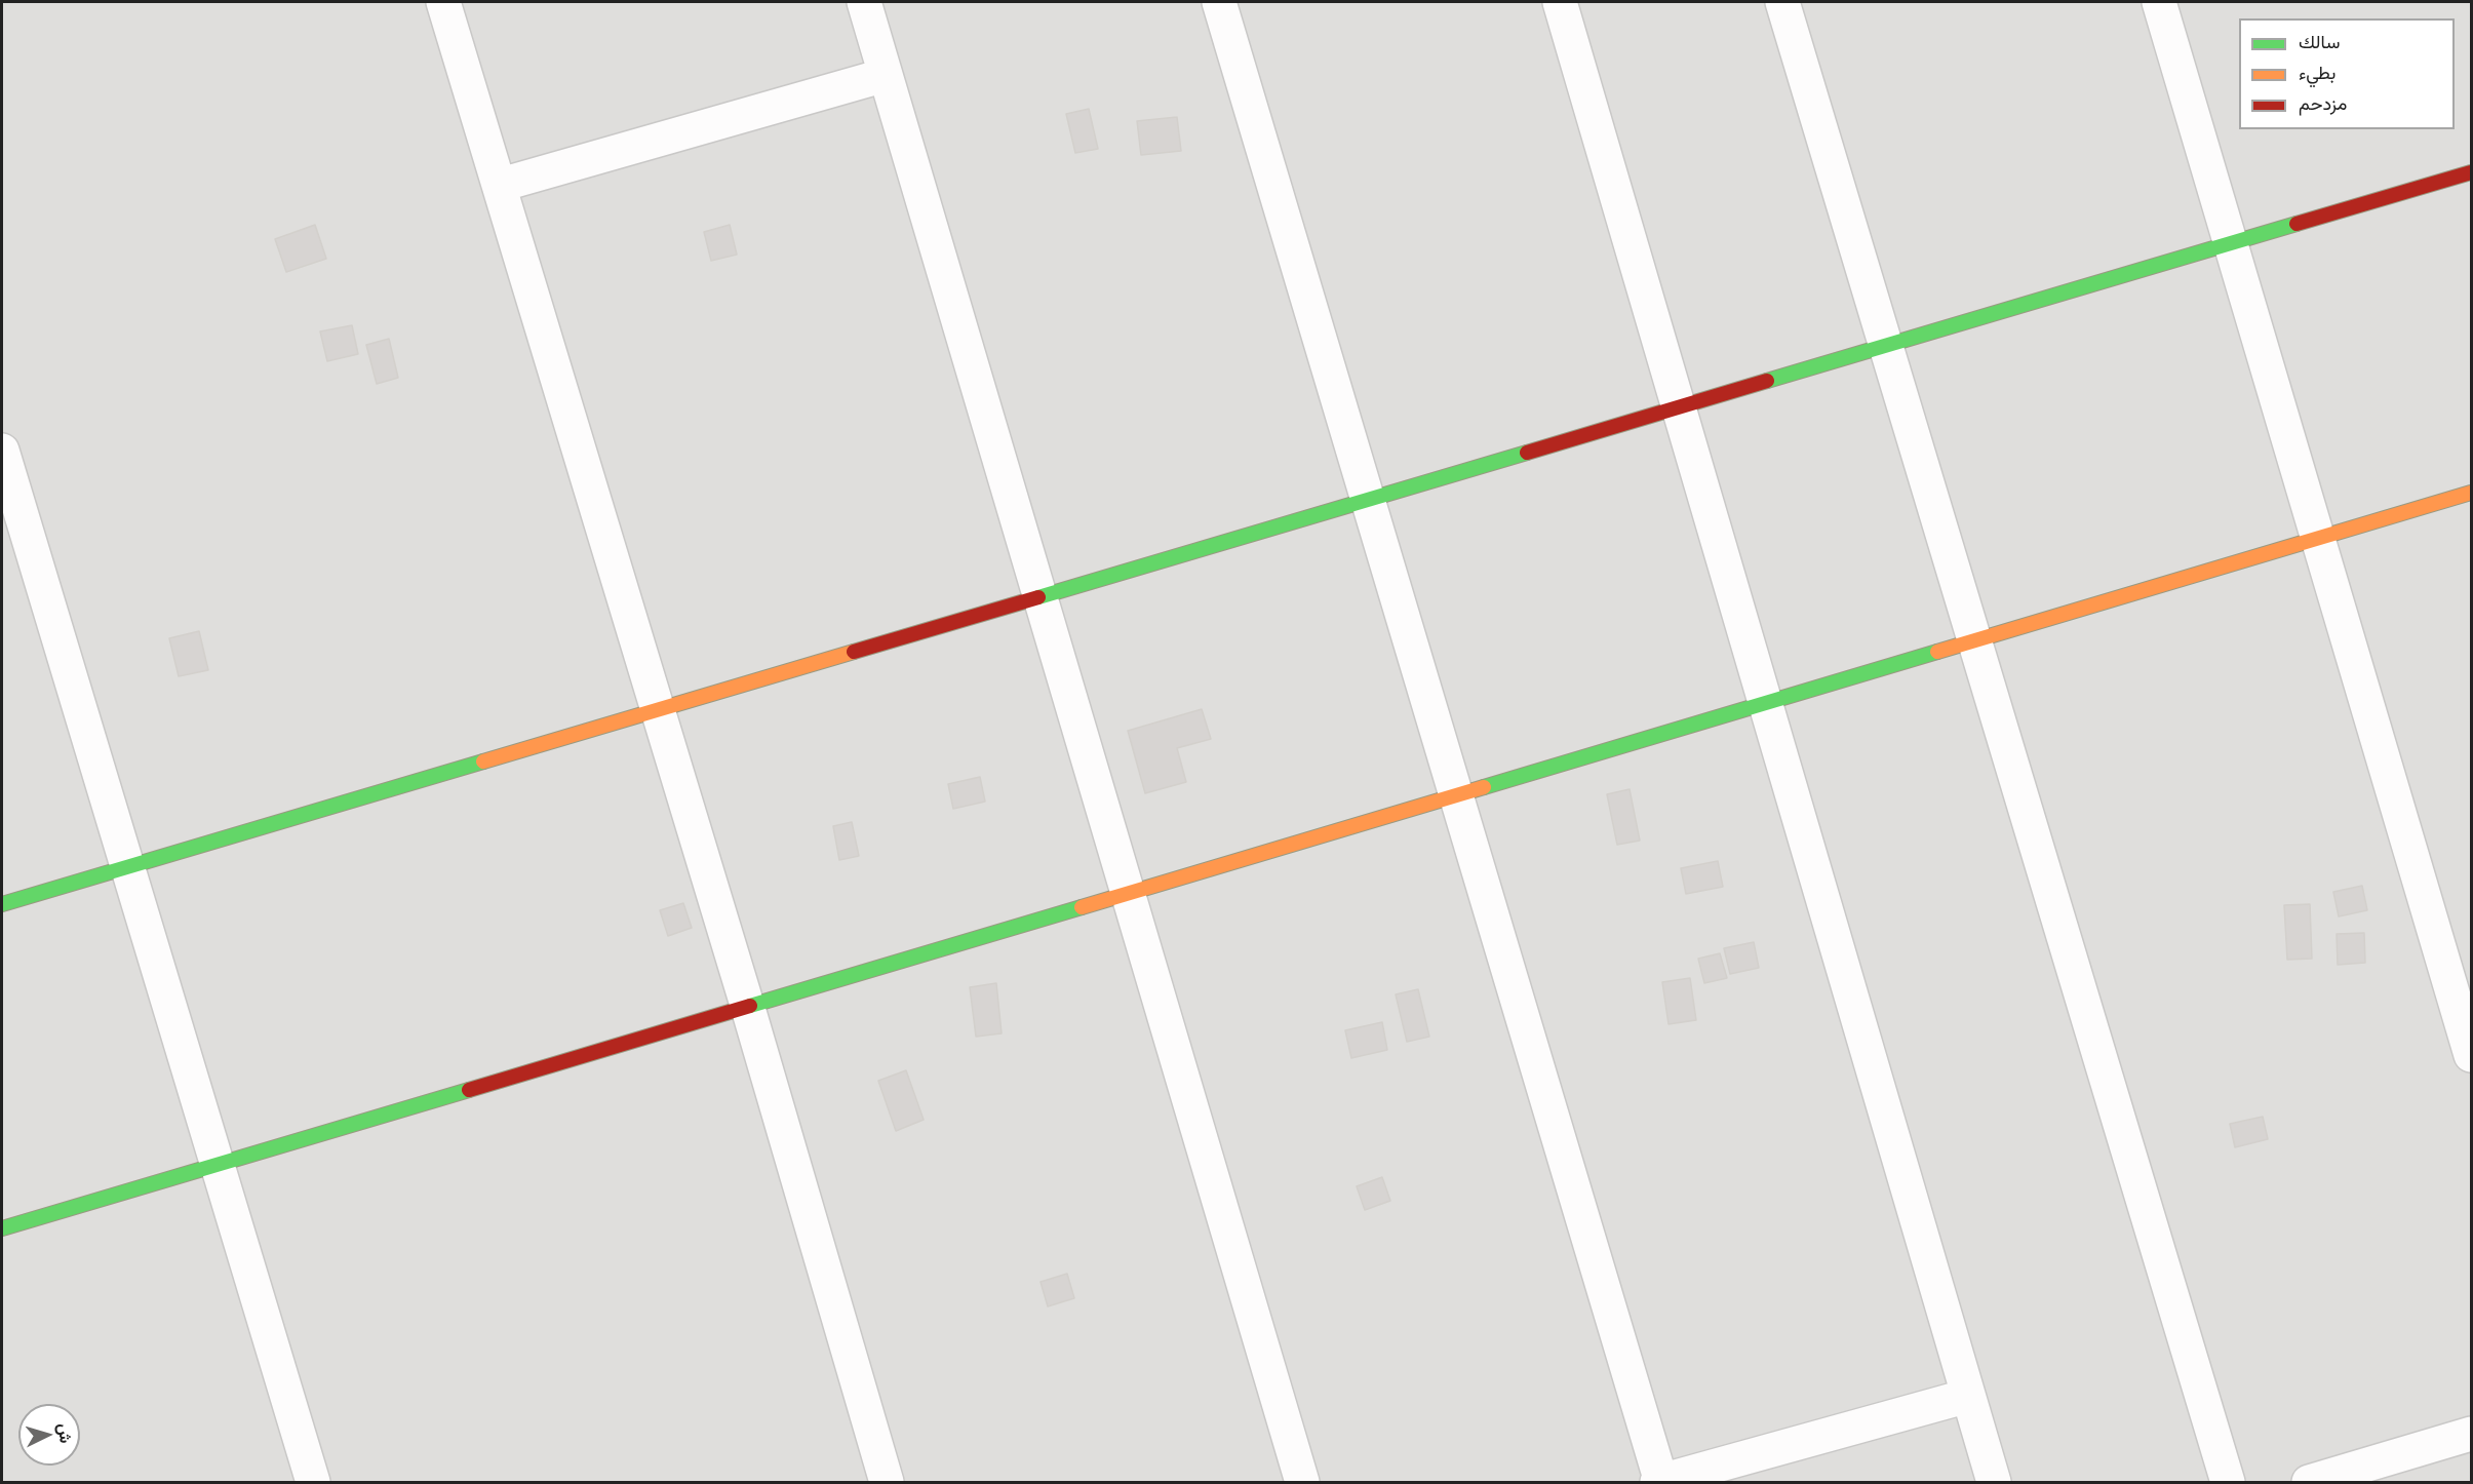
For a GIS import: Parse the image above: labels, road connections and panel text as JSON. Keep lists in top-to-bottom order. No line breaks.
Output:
{"legend":["سالك","بطيء","مزدحم"],"north":"right"}
